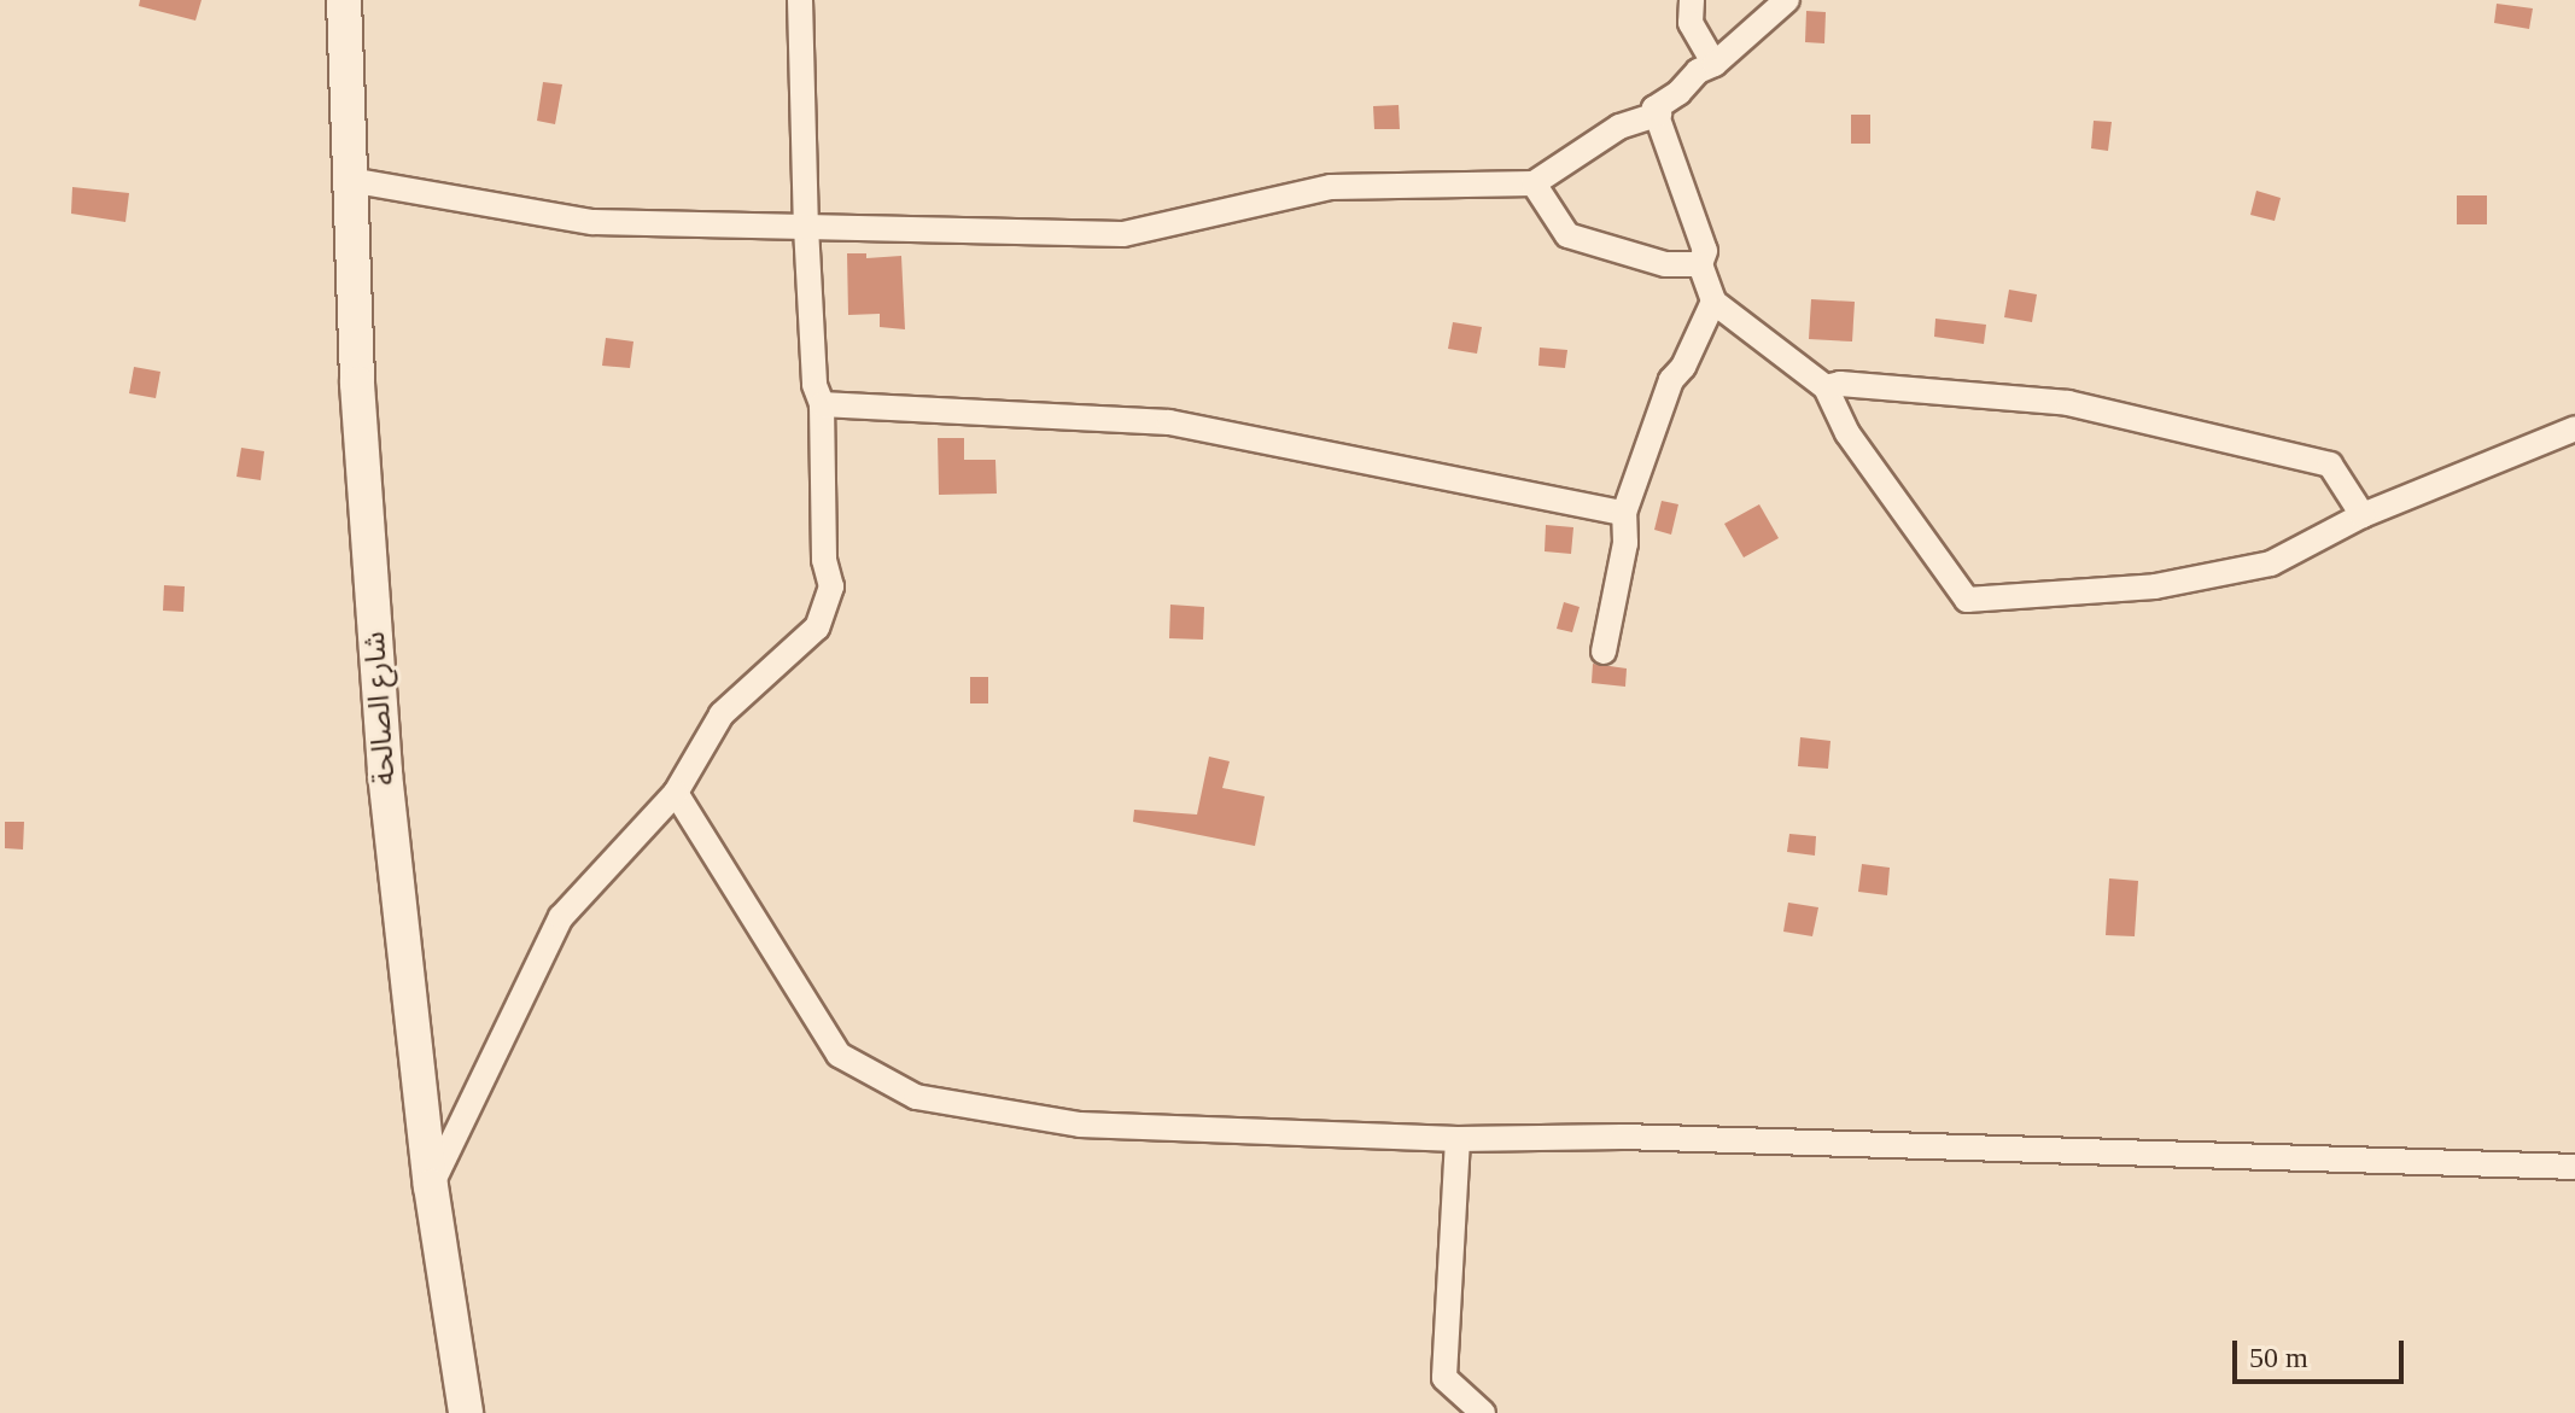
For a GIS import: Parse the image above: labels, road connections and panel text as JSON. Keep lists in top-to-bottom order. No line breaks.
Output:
{"streets":{"main road":["شارع الصالحة"]},"scale_bar":"50 m"}
